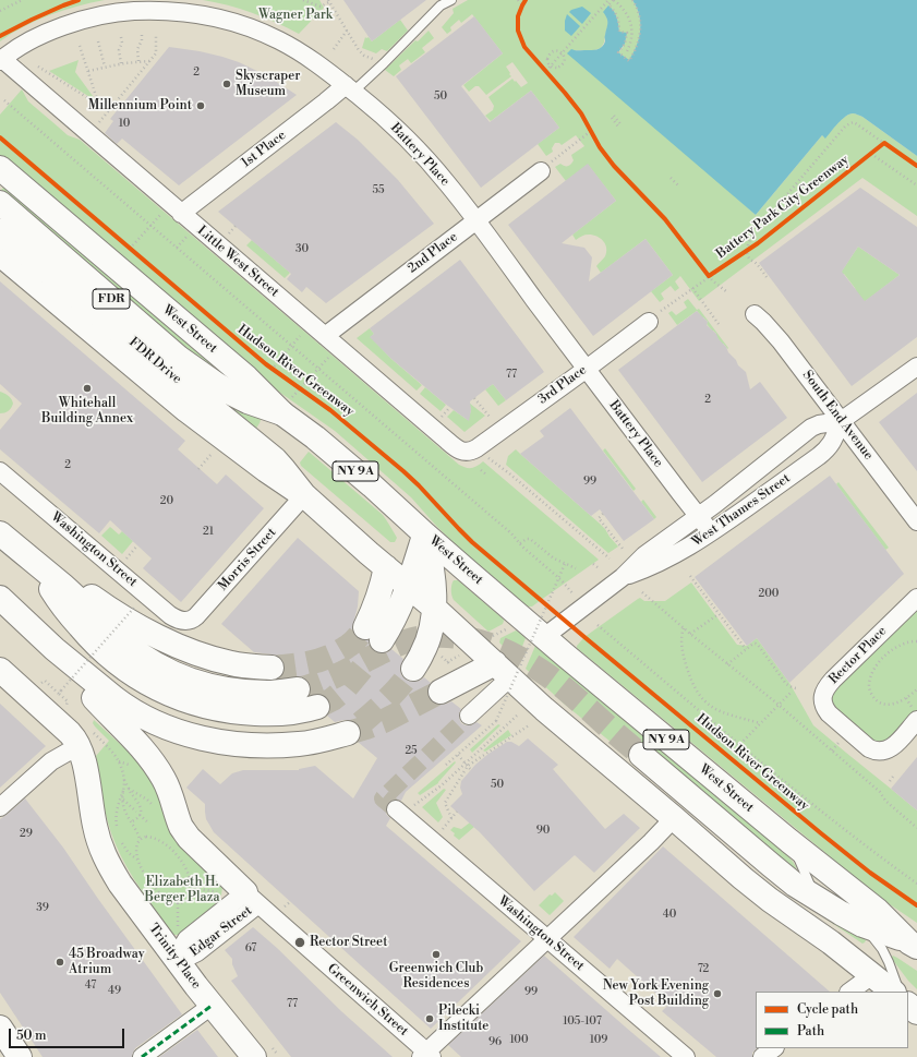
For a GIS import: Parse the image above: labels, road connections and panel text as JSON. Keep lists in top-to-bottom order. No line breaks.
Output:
{"streets":{"main road":["FDR","West Street","FDR Drive","NY 9A","Trinity Place"],"street":["1st Place","Battery Place","2nd Place","Little West Street","3rd Place","South End Avenue","West Thames Street","Washington Street","Morris Street","Rector Place","Edgar Street","Greenwich Street"],"cycle path":["Battery Park City Greenway","Hudson River Greenway"]},"crossings":[["1st Place","Battery Place"],["1st Place","Little West Street"],["Battery Place","2nd Place"],["Battery Place","Little West Street"],["Battery Place","3rd Place"],["Battery Place","West Thames Street"],["2nd Place","Little West Street"],["Little West Street","3rd Place"],["West Street","FDR Drive"],["West Street","West Thames Street"],["FDR Drive","Morris Street"],["South End Avenue","West Thames Street"],["Washington Street","Morris Street"],["Edgar Street","Trinity Place"],["Edgar Street","Greenwich Street"]],"parks":["Wagner Park","Elizabeth H. Berger Plaza"],"places":["Skyscraper Museum","Millennium Point","Whitehall Building Annex","Rector Street","Greenwich Club Residences","45 Broadway Atrium","New York Evening Post Building","Pilecki Institute"],"house_numbers":["2","50","10","55","30","77","2","2","99","20","21","200","25","50","90","29","39","40","67","72","47","49","99","77","105-107","100","109","96"],"legend":["Cycle path","Path"],"scale_bar":"50 m"}
